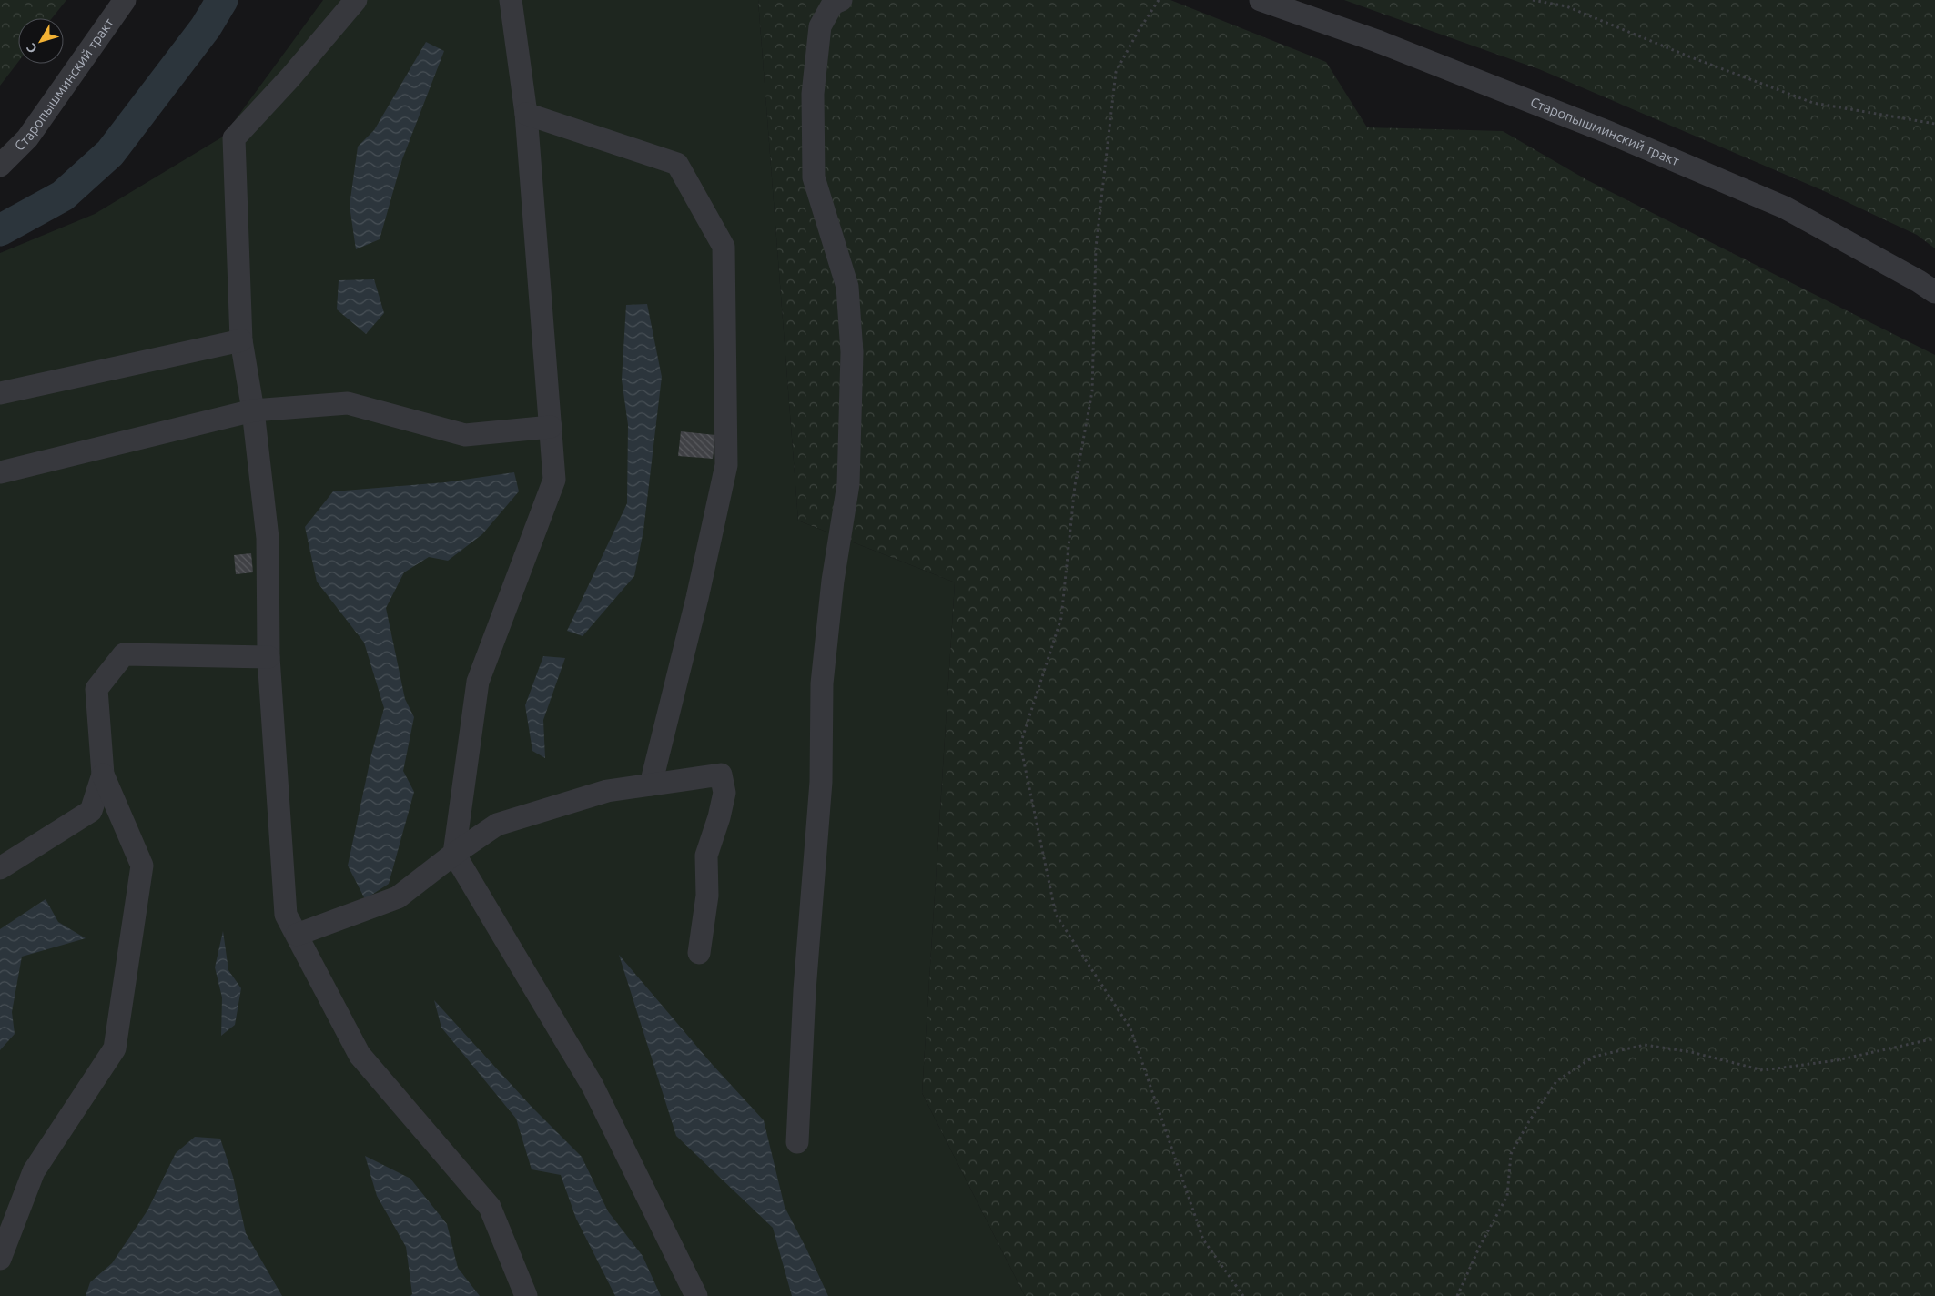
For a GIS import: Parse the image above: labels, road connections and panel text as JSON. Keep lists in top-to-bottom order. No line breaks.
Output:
{"streets":{"street":["Старопышминский тракт"]},"north":"bottom left"}
